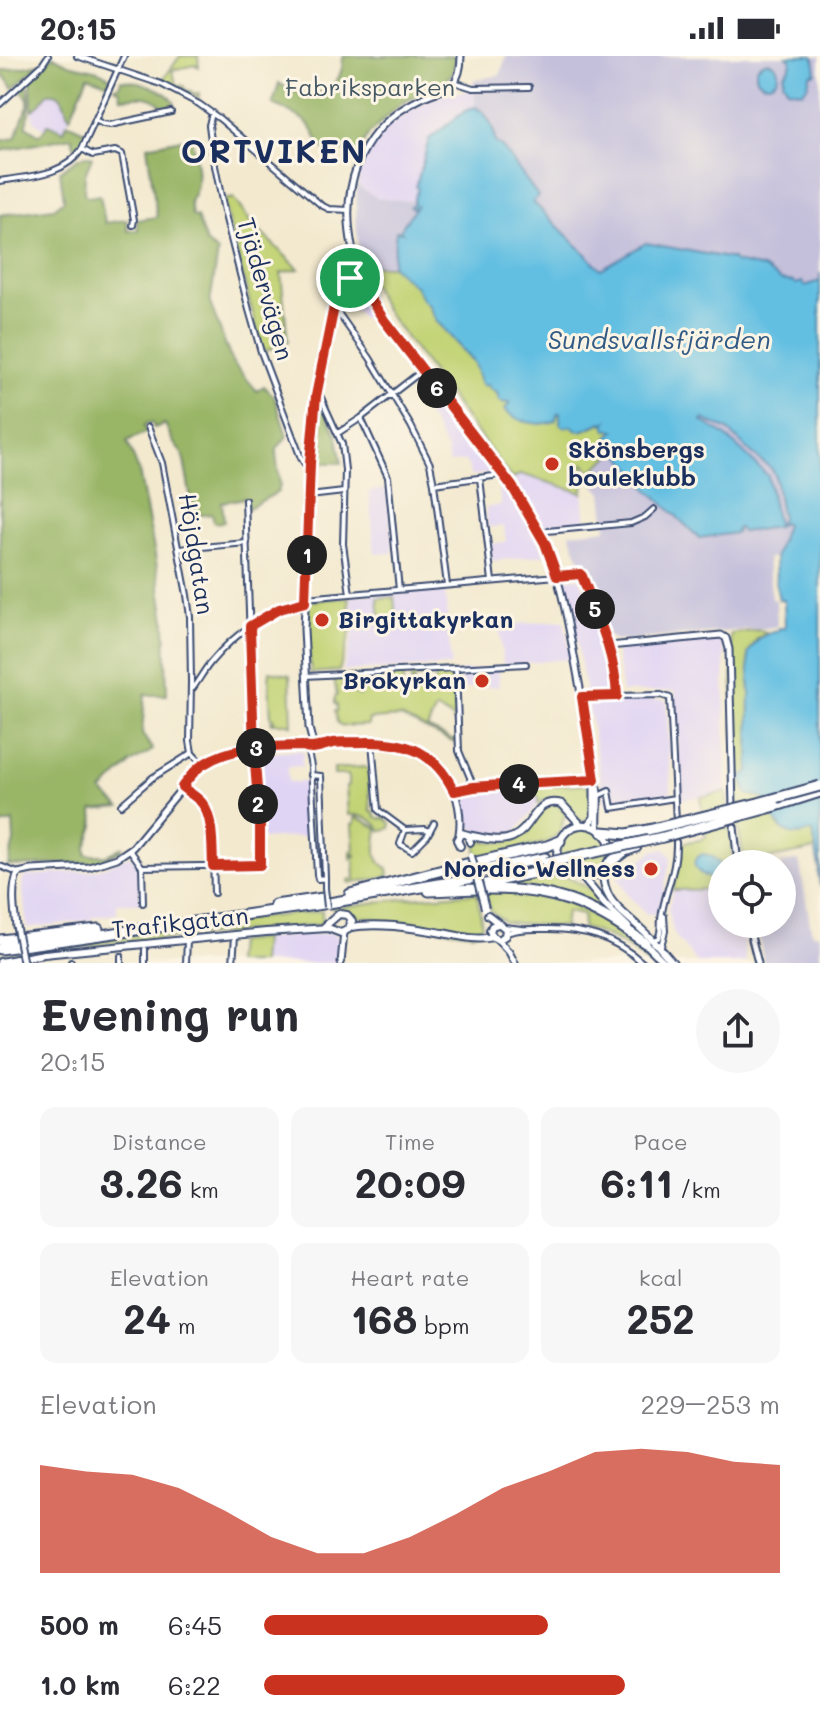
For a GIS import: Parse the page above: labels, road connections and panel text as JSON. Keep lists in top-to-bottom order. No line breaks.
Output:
{"streets":{"main road":["Trafikgatan"],"street":["Tjädervägen","Höjdgatan"]},"districts":["ORTVIKEN"],"water":["Sundsvallsfjärden"],"parks":["Fabriksparken"],"places":["Skönsbergs bouleklubb","Birgittakyrkan","Brokyrkan","Nordic Wellness"],"page":{"status":"20:15","pins":["6","1","5","3","4","2"],"heading":["Evening run","20:15"],"stats":[["Distance","3.26 km"],["Time","20:09"],["Pace","6:11 /km"],["Elevation","24 m"],["Heart rate","168 bpm"],["kcal","252"]],"chart":["Elevation","229–253 m"],"list":[{"name":"500 m","note":"6:45"},{"name":"1.0 km","note":"6:22"}]}}
